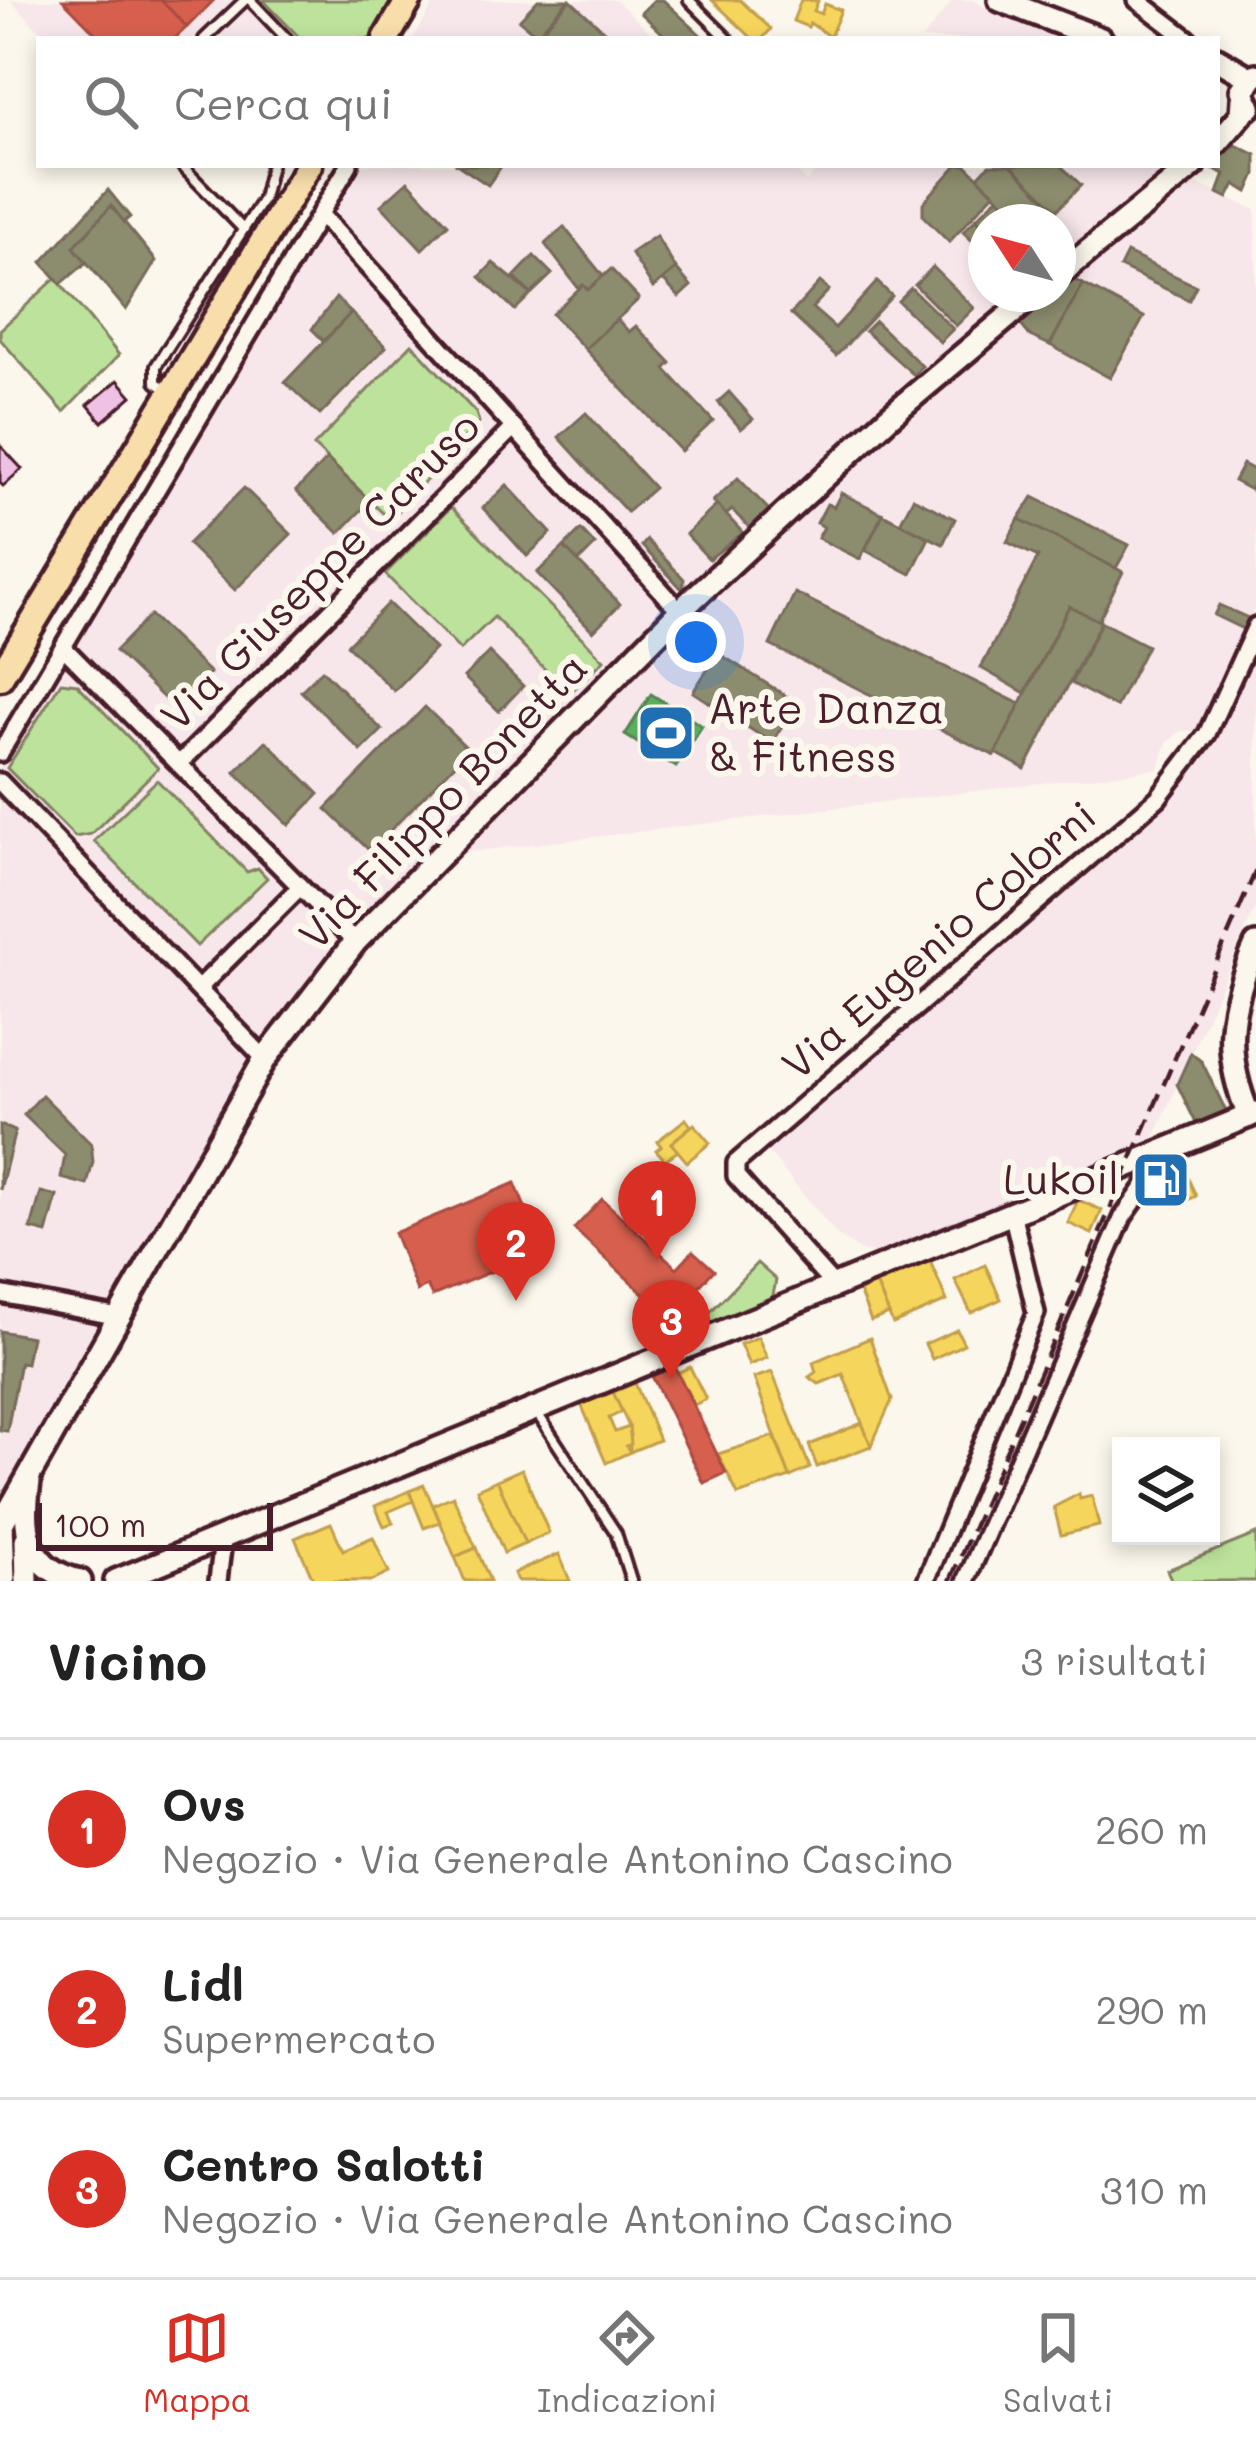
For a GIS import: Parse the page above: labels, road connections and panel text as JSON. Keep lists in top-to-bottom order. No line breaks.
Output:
{"streets":{"street":["Via Giuseppe Caruso","Via Filippo Bonetta","Via Eugenio Colorni"]},"places":{"sports":["Arte Danza & Fitness"],"fuel station":["Lukoil"]},"scale_bar":"100 m","north":"top left","page":{"search":"Cerca qui","pins":["1","2","3"],"scale":"100 m","heading":["Vicino","3 risultati"],"list":[{"mark":"1","name":"Ovs","note":"Negozio · Via Generale Antonino Cascino","value":"260 m"},{"mark":"2","name":"Lidl","note":"Supermercato","value":"290 m"},{"mark":"3","name":"Centro Salotti","note":"Negozio · Via Generale Antonino Cascino","value":"310 m"}],"nav":["Mappa","Indicazioni","Salvati"]}}
